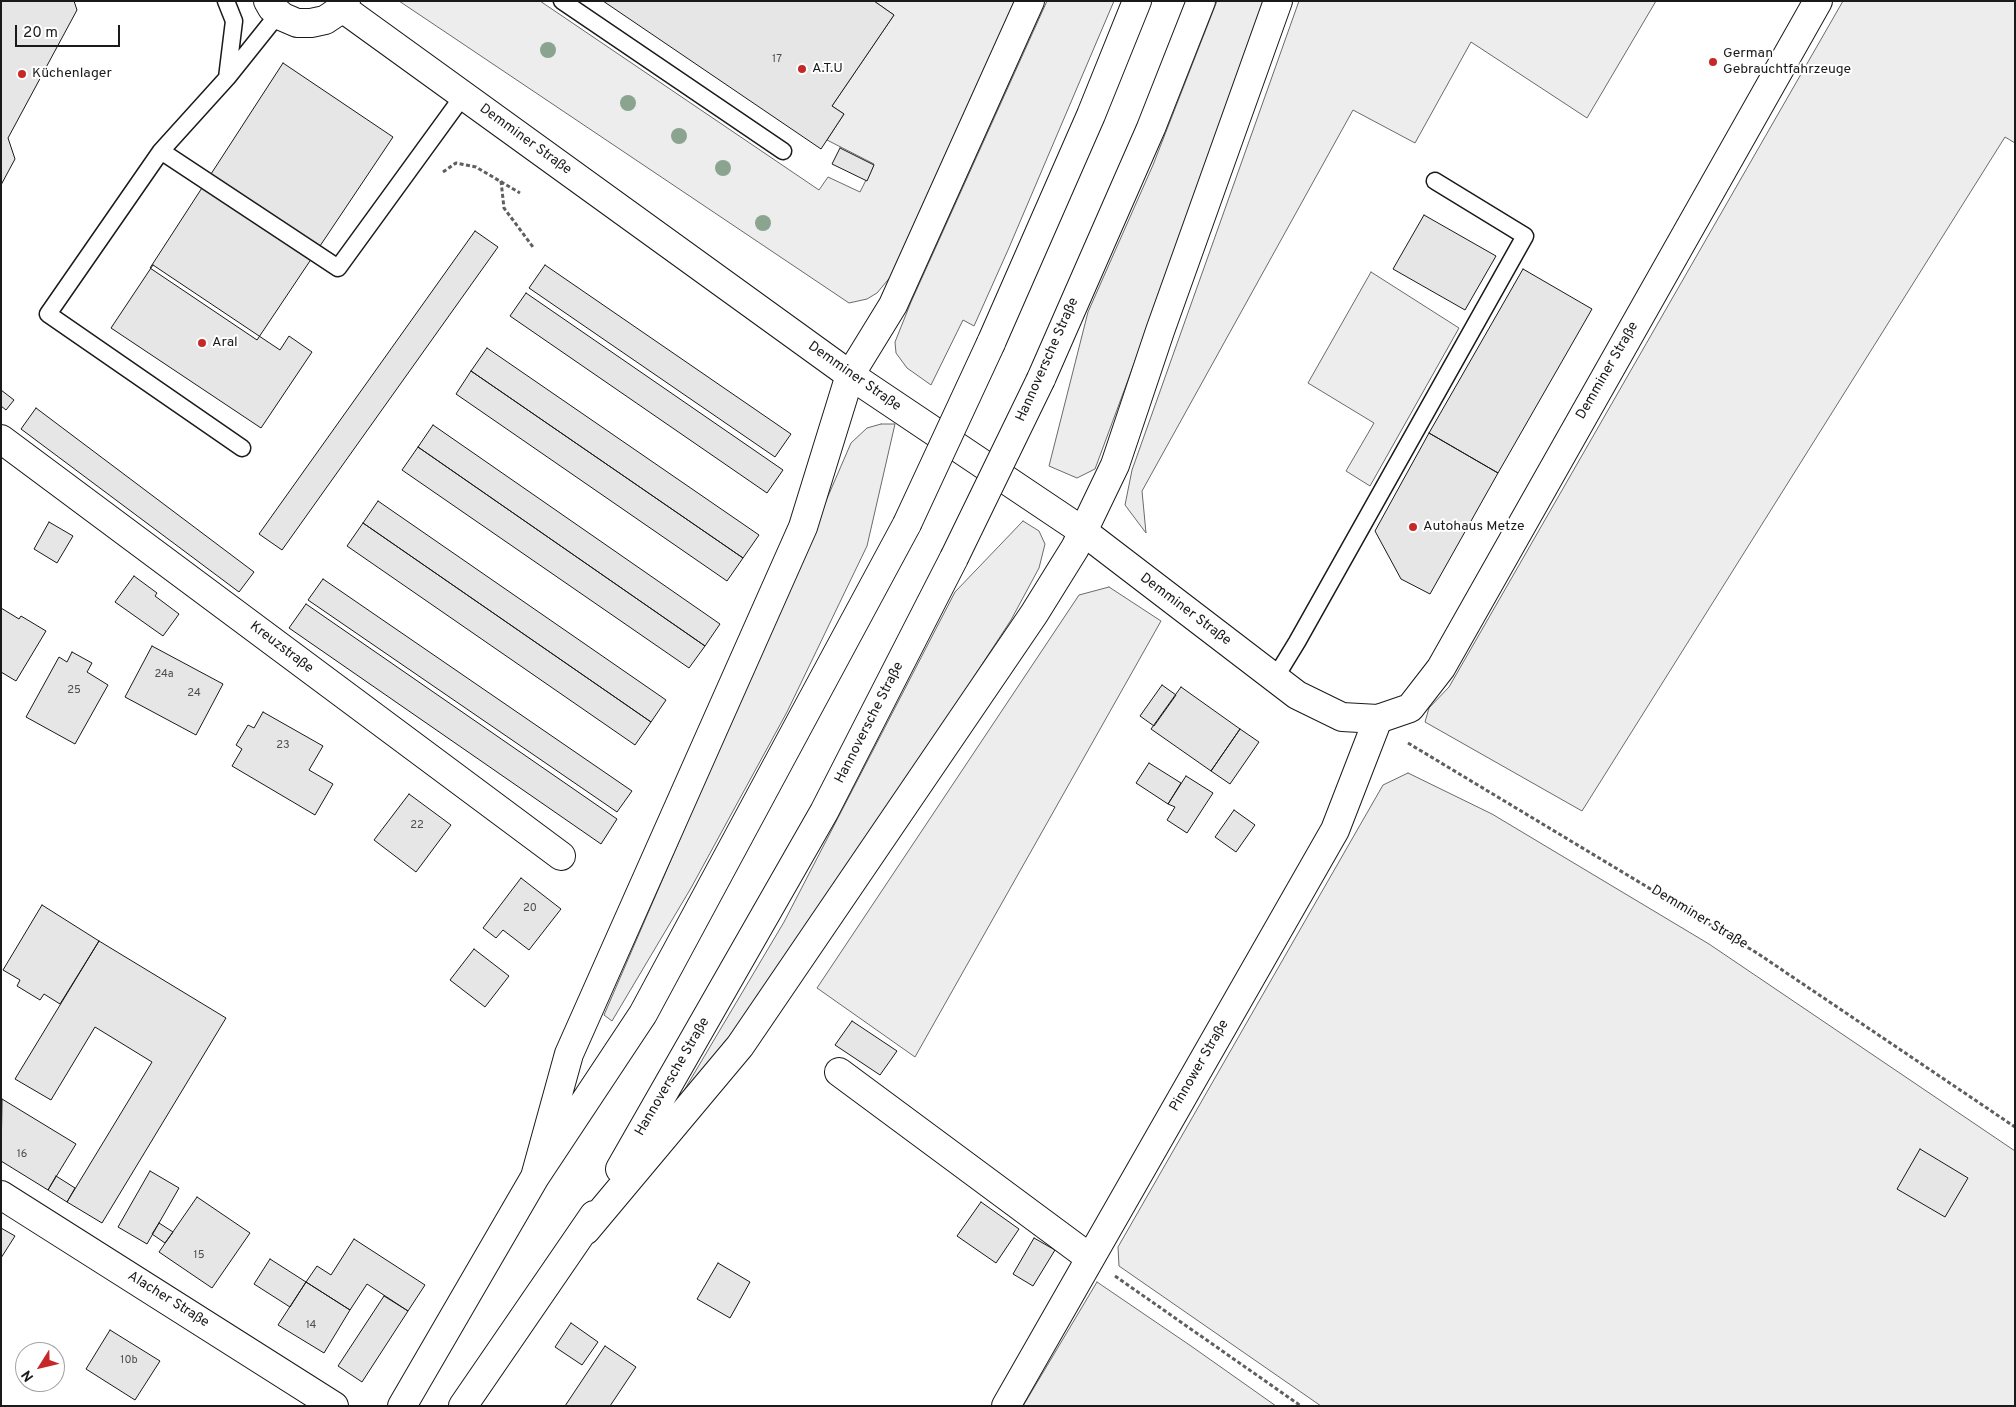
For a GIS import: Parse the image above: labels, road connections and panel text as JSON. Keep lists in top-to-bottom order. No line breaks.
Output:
{"streets":{"main road":["Demminer Straße","Hannoversche Straße","Kreuzstraße","Pinnower Straße","Alacher Straße"]},"crossings":[["Demminer Straße","Pinnower Straße"]],"places":["German Gebrauchtfahrzeuge","A.T.U","Küchenlager","Aral","Autohaus Metze"],"house_numbers":["17","24a","25","24","23","22","20","16","15","14","10b"],"scale_bar":"20 m","north":"bottom left"}
